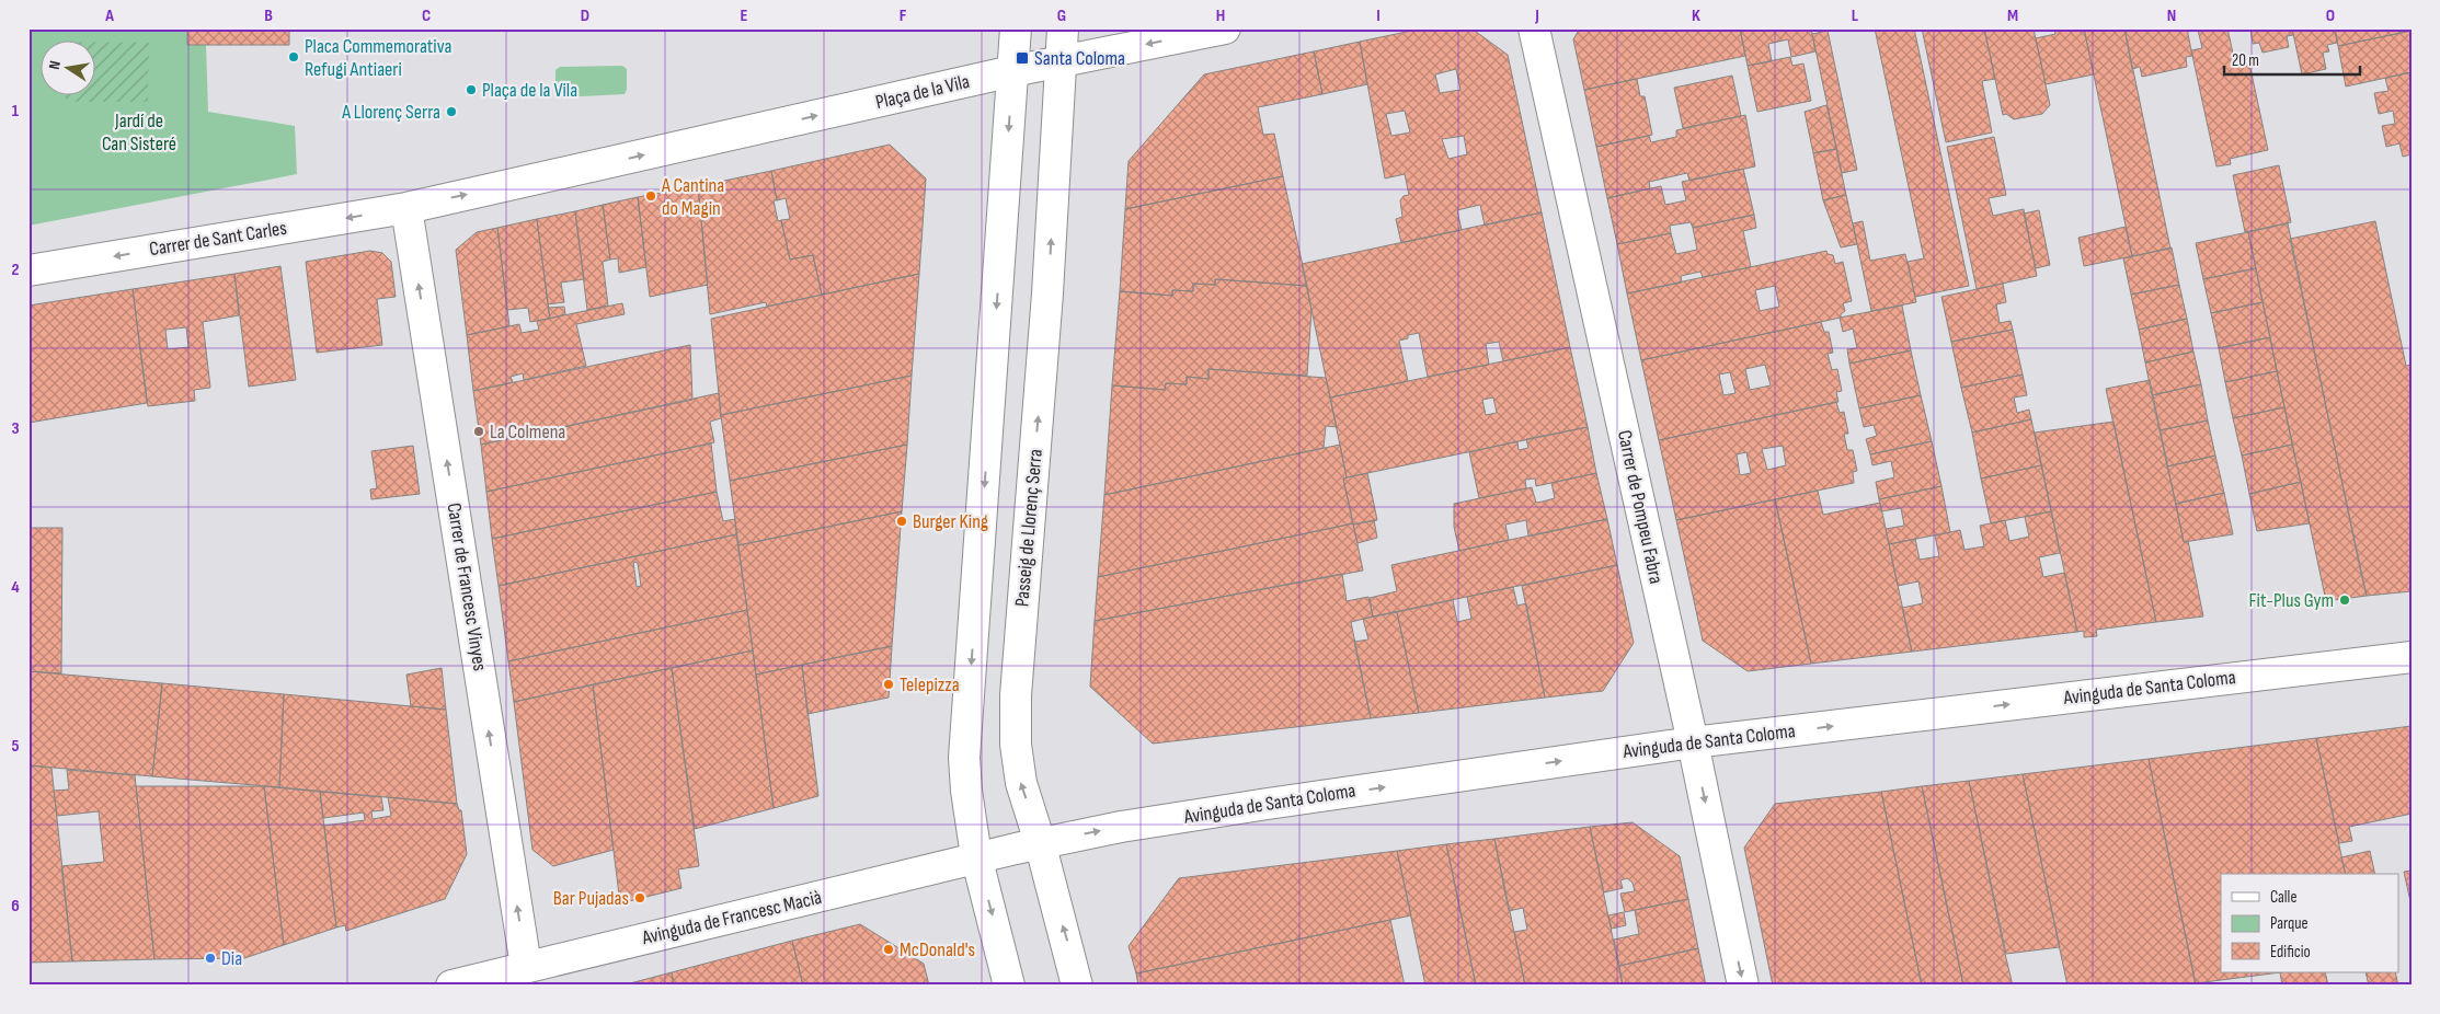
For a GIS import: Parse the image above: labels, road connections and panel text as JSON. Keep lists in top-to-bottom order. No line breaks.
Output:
{"streets":{"street":["Plaça de la Vila","Carrer de Sant Carles","Carrer de Pompeu Fabra","Passeig de Llorenç Serra","Carrer de Francesc Vinyes","Avinguda de Santa Coloma","Avinguda de Francesc Macià"]},"crossings":[["Plaça de la Vila","Carrer de Sant Carles"],["Plaça de la Vila","Carrer de Francesc Vinyes"],["Carrer de Sant Carles","Carrer de Francesc Vinyes"],["Carrer de Pompeu Fabra","Avinguda de Santa Coloma"],["Passeig de Llorenç Serra","Avinguda de Santa Coloma"],["Carrer de Francesc Vinyes","Avinguda de Francesc Macià"],["Avinguda de Santa Coloma","Avinguda de Francesc Macià"]],"one_way":["Plaça de la Vila","Carrer de Sant Carles","Carrer de Francesc Vinyes","Avinguda de Santa Coloma"],"parks":["Jardí de Can Sisteré"],"places":{"other":["Placa Commemorativa Refugi Antiaeri","Plaça de la Vila","A Llorenç Serra","A Cantina do Magin","La Colmena","Burger King","Fit-Plus Gym","Telepizza","Bar Pujadas","McDonald's","Dia"],"transit":["Santa Coloma"]},"legend":["Calle","Parque","Edificio"],"scale_bar":"20 m","north":"left","grid":{"columns":["A","B","C","D","E","F","G","H","I","J","K","L","M","N","O"],"rows":["1","2","3","4","5","6"]}}
